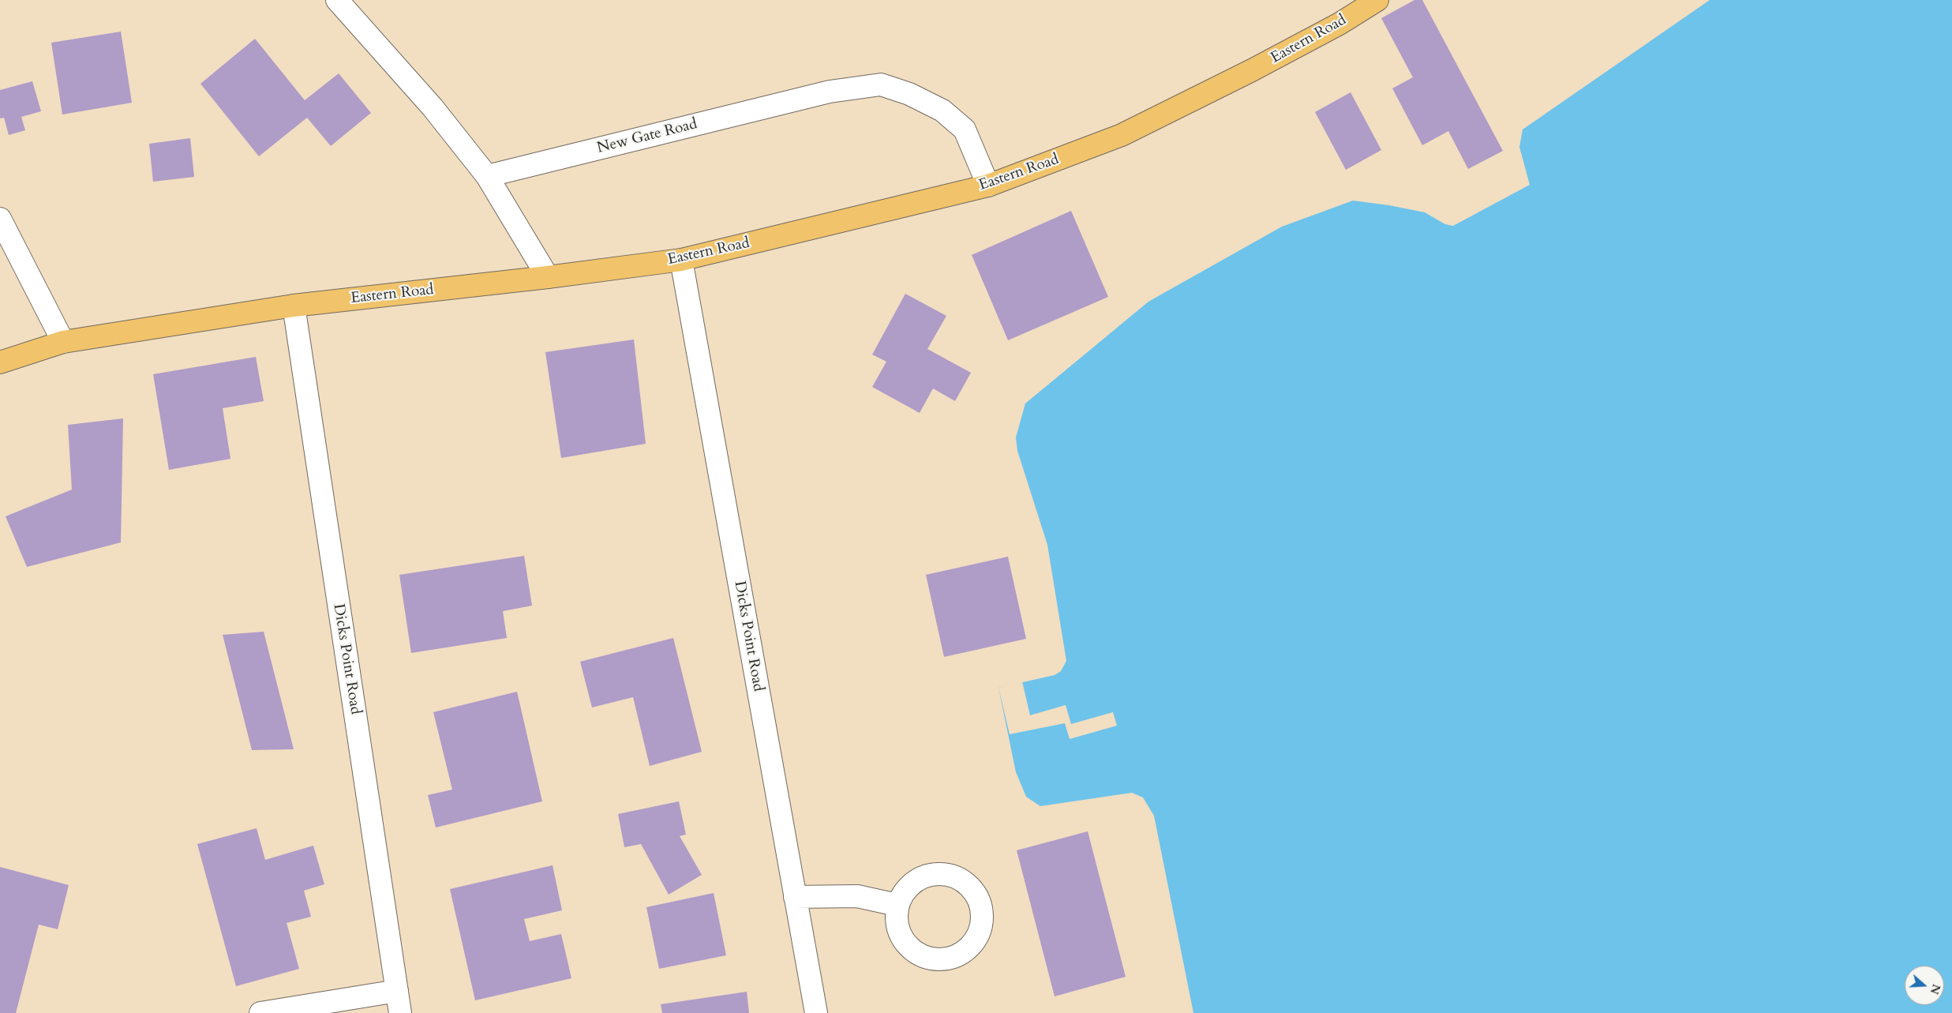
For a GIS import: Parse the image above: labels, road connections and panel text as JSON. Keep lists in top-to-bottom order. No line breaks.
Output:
{"streets":{"highway":["Eastern Road"],"street":["New Gate Road","Dicks Point Road"]},"crossings":[["Eastern Road","New Gate Road"],["Eastern Road","Dicks Point Road"]],"north":"right"}
